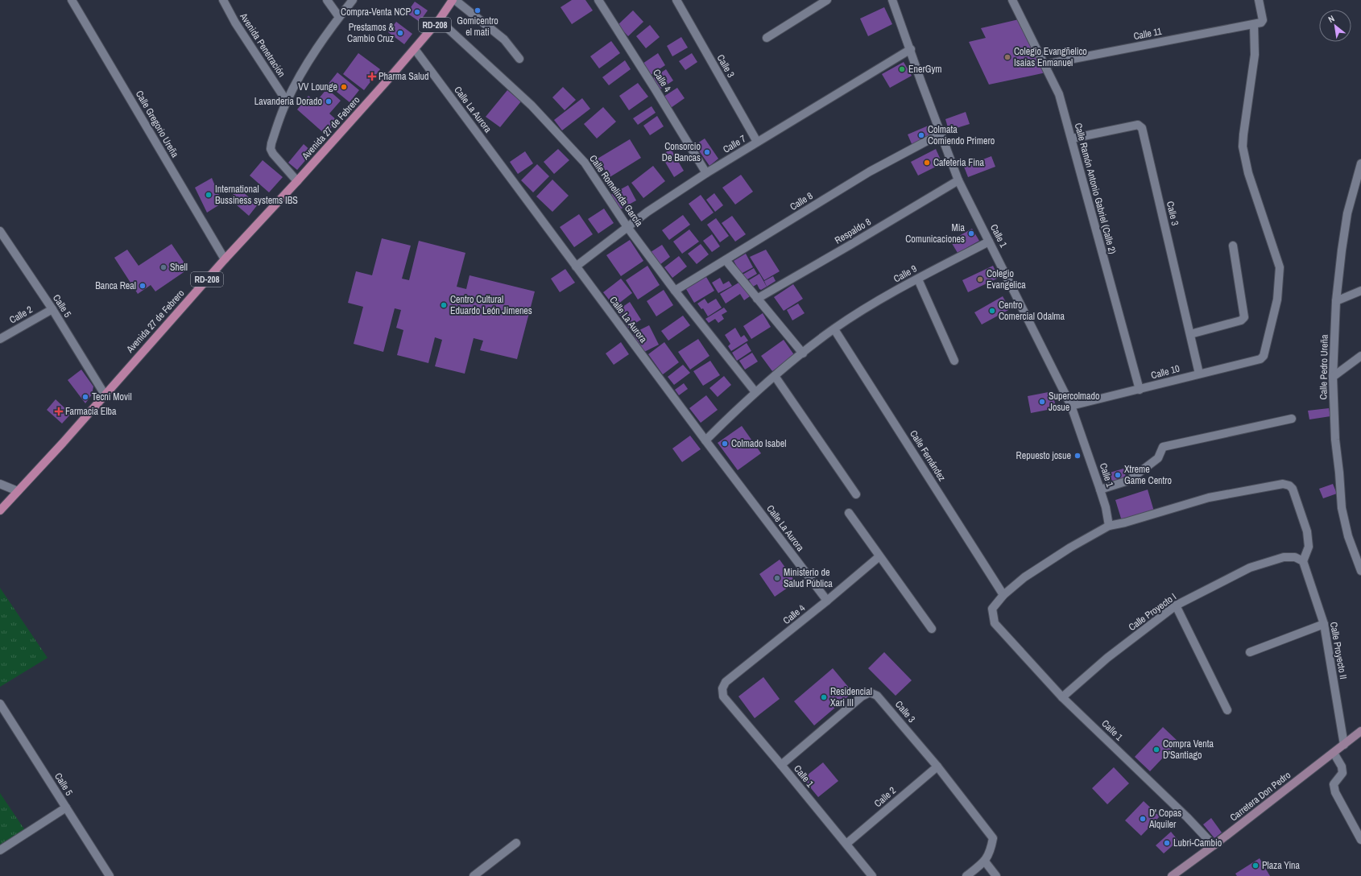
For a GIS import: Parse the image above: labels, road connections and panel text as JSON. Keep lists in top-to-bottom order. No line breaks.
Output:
{"streets":{"main road":["RD-208","Avenida 27 de Febrero"],"street":["Calle 11","Avenida Penetración","Calle 3","Calle 4","Calle La Aurora","Calle Gregorio Ureña","Calle 7","Calle Ramón Antonio Gabriel (Calle 2)","Calle Romelinda García","Calle 8","Respaldo 8","Calle 1","Calle 9","Calle 5","Calle 2","Calle Pedro Ureña","Calle 10","Calle Fernández","Calle Proyecto I","Calle Proyecto II","Carretera Don Pedro"]},"crossings":[["Calle 11","Calle Ramón Antonio Gabriel (Calle 2)"],["Calle 11","Calle 10"],["Calle 3","Calle 7"],["Calle 3","Calle Ramón Antonio Gabriel (Calle 2)"],["Calle 3","Calle 1"],["Calle 3","Calle 2"],["Calle 3","Calle 10"],["Calle 4","Calle La Aurora"],["Calle 4","Calle 7"],["Calle 4","Calle 1"],["Calle La Aurora","Avenida 27 de Febrero"],["Calle La Aurora","Calle 7"],["Calle Gregorio Ureña","Avenida 27 de Febrero"],["Avenida 27 de Febrero","Calle Romelinda García"],["Avenida 27 de Febrero","Calle 5"],["Calle 7","Calle Romelinda García"],["Calle 7","Calle 1"],["Calle Ramón Antonio Gabriel (Calle 2)","Calle 10"],["Calle Romelinda García","Calle 8"],["Calle 8","Calle 1"],["Respaldo 8","Calle 1"],["Calle 1","Calle 9"],["Calle 1","Calle 2"],["Calle 1","Calle 10"],["Calle 1","Calle Fernández"],["Calle 1","Calle Proyecto I"],["Calle 1","Carretera Don Pedro"],["Calle 9","Calle Fernández"],["Calle 5","Calle 2"],["Calle Proyecto I","Calle Proyecto II"],["Calle Proyecto II","Carretera Don Pedro"]],"places":{"other":["Gomicentro el mati","Compra-Venta NCP","Prestamos & Cambio Cruz","Colegio Evangñelico Isaias Enmanuel","EnerGym","VV Lounge","Lavandería Dorado","Colmata Comiendo Primero","Consorcio De Bancas","Cafeteria Fina","International Bussiness systems IBS","Mia Comunicaciones","Shell","Colegio Evangelica","Banca Real","Centro Cultural Eduardo León Jimenes","Centro Comercial Odalma","Tecni Movil","Supercolmado Josue","Colmado Isabel","Repuesto josue","Xtreme Game Centro","Ministerio de Salud Pública","Residencial Xari III","Compra Venta D'Santiago","D' Copas Alquiler","Lubri-Cambio","Plaza Yina"],"health":["Pharma Salud","Farmacia Elba"]},"north":"top left"}
